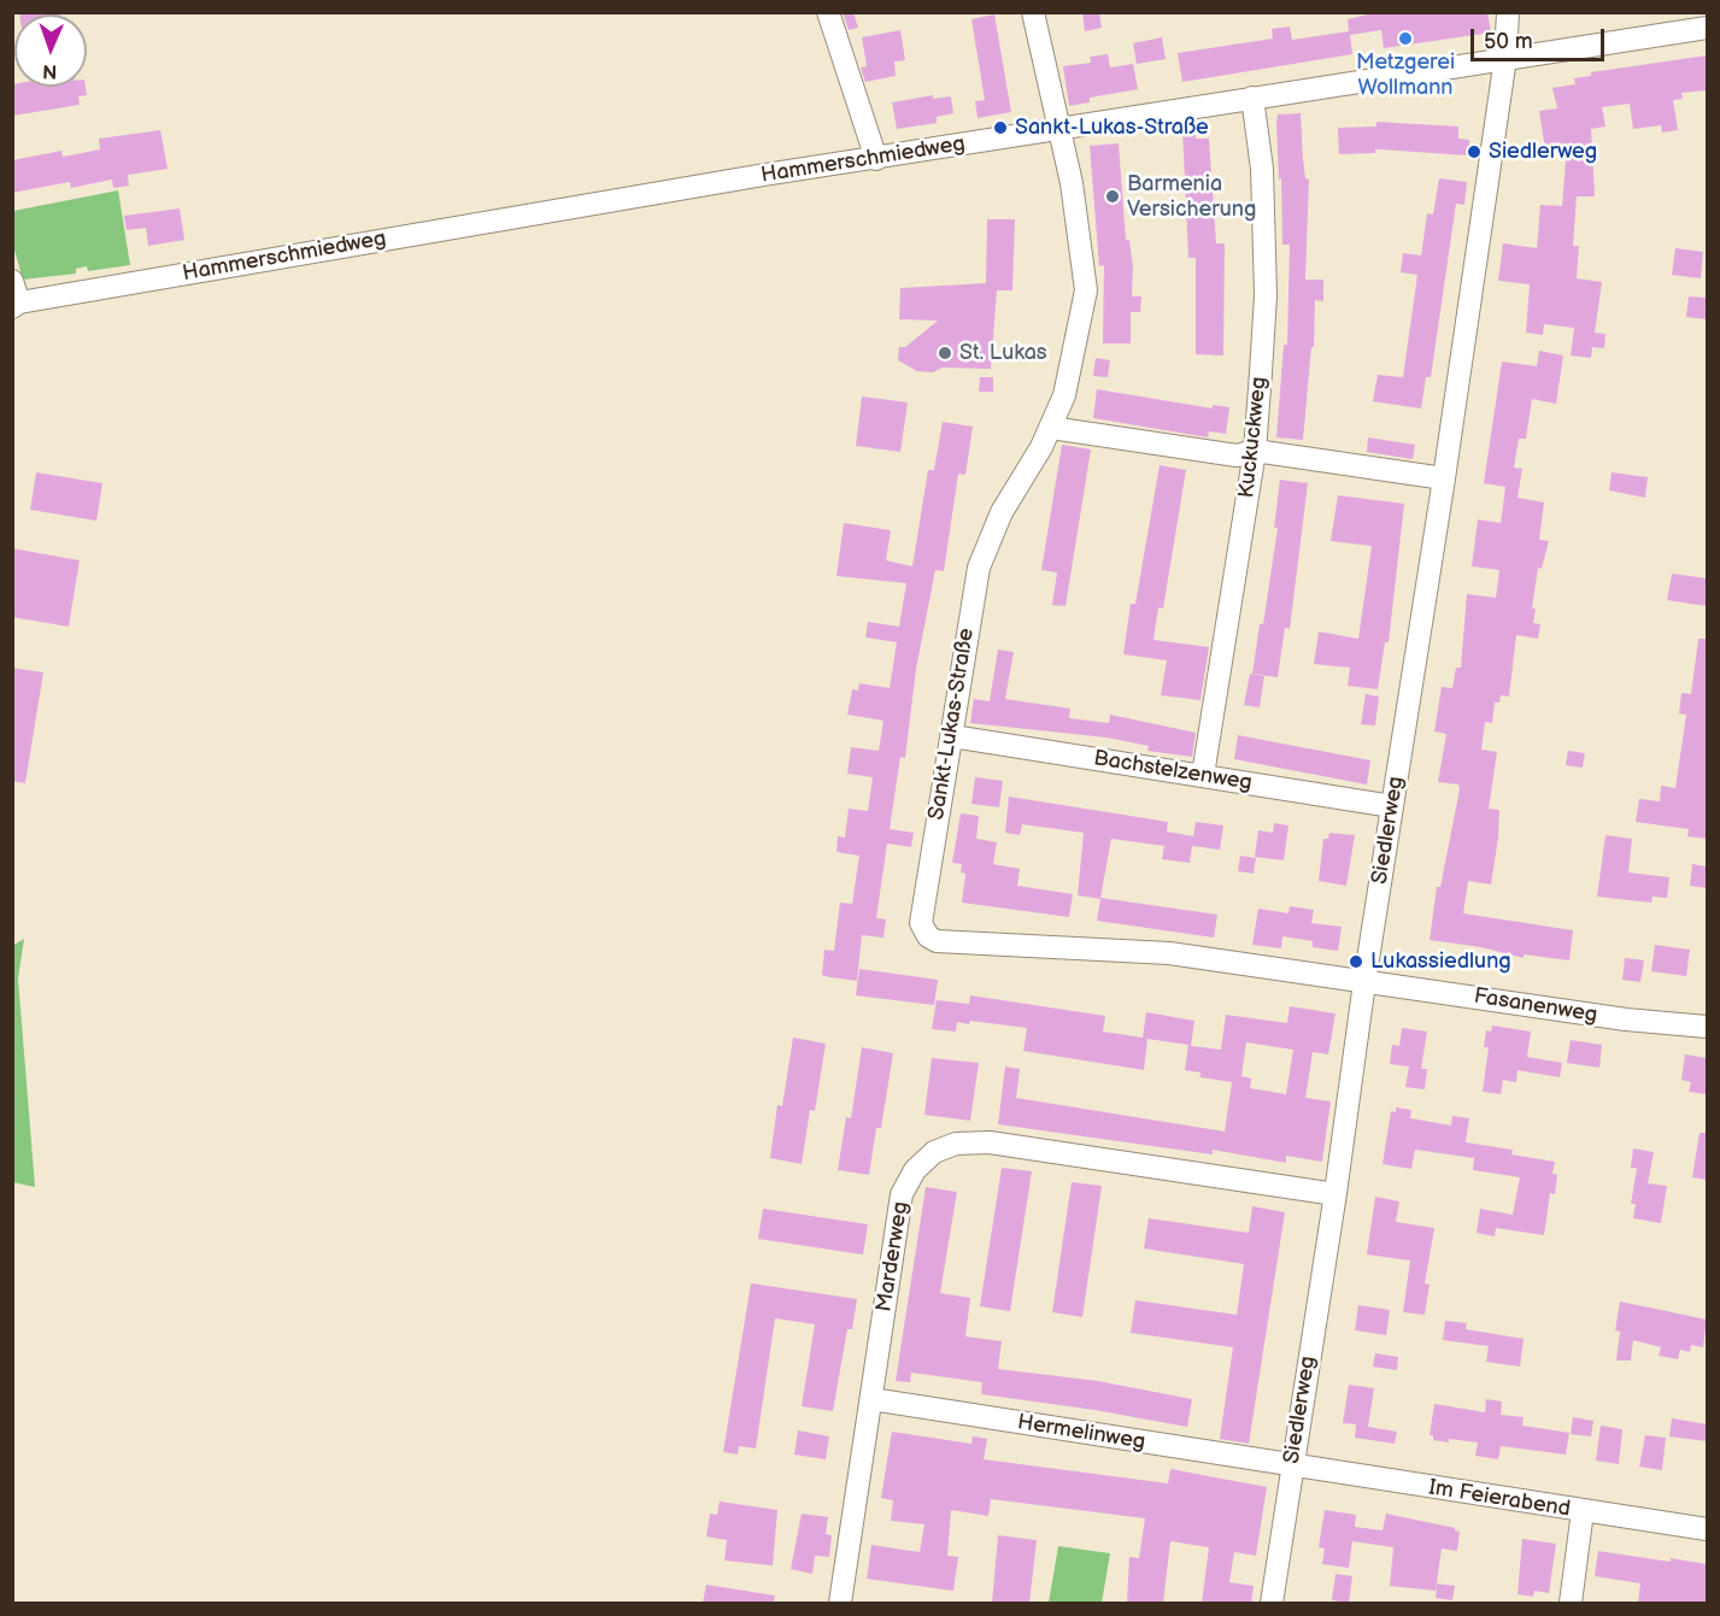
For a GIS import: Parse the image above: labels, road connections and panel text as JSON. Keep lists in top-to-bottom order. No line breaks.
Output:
{"streets":{"street":["Hammerschmiedweg","Kuckuckweg","Sankt-Lukas-Straße","Bachstelzenweg","Siedlerweg","Fasanenweg","Marderweg","Hermelinweg","Im Feierabend"]},"crossings":[["Hammerschmiedweg","Kuckuckweg"],["Hammerschmiedweg","Sankt-Lukas-Straße"],["Hammerschmiedweg","Siedlerweg"],["Kuckuckweg","Bachstelzenweg"],["Sankt-Lukas-Straße","Bachstelzenweg"],["Sankt-Lukas-Straße","Siedlerweg"],["Sankt-Lukas-Straße","Fasanenweg"],["Bachstelzenweg","Siedlerweg"],["Siedlerweg","Fasanenweg"],["Siedlerweg","Marderweg"],["Siedlerweg","Hermelinweg"],["Siedlerweg","Im Feierabend"],["Marderweg","Hermelinweg"],["Hermelinweg","Im Feierabend"]],"places":["Metzgerei Wollmann","Sankt-Lukas-Straße","Siedlerweg","Barmenia Versicherung","St. Lukas","Lukassiedlung"],"scale_bar":"50 m","north":"bottom"}
